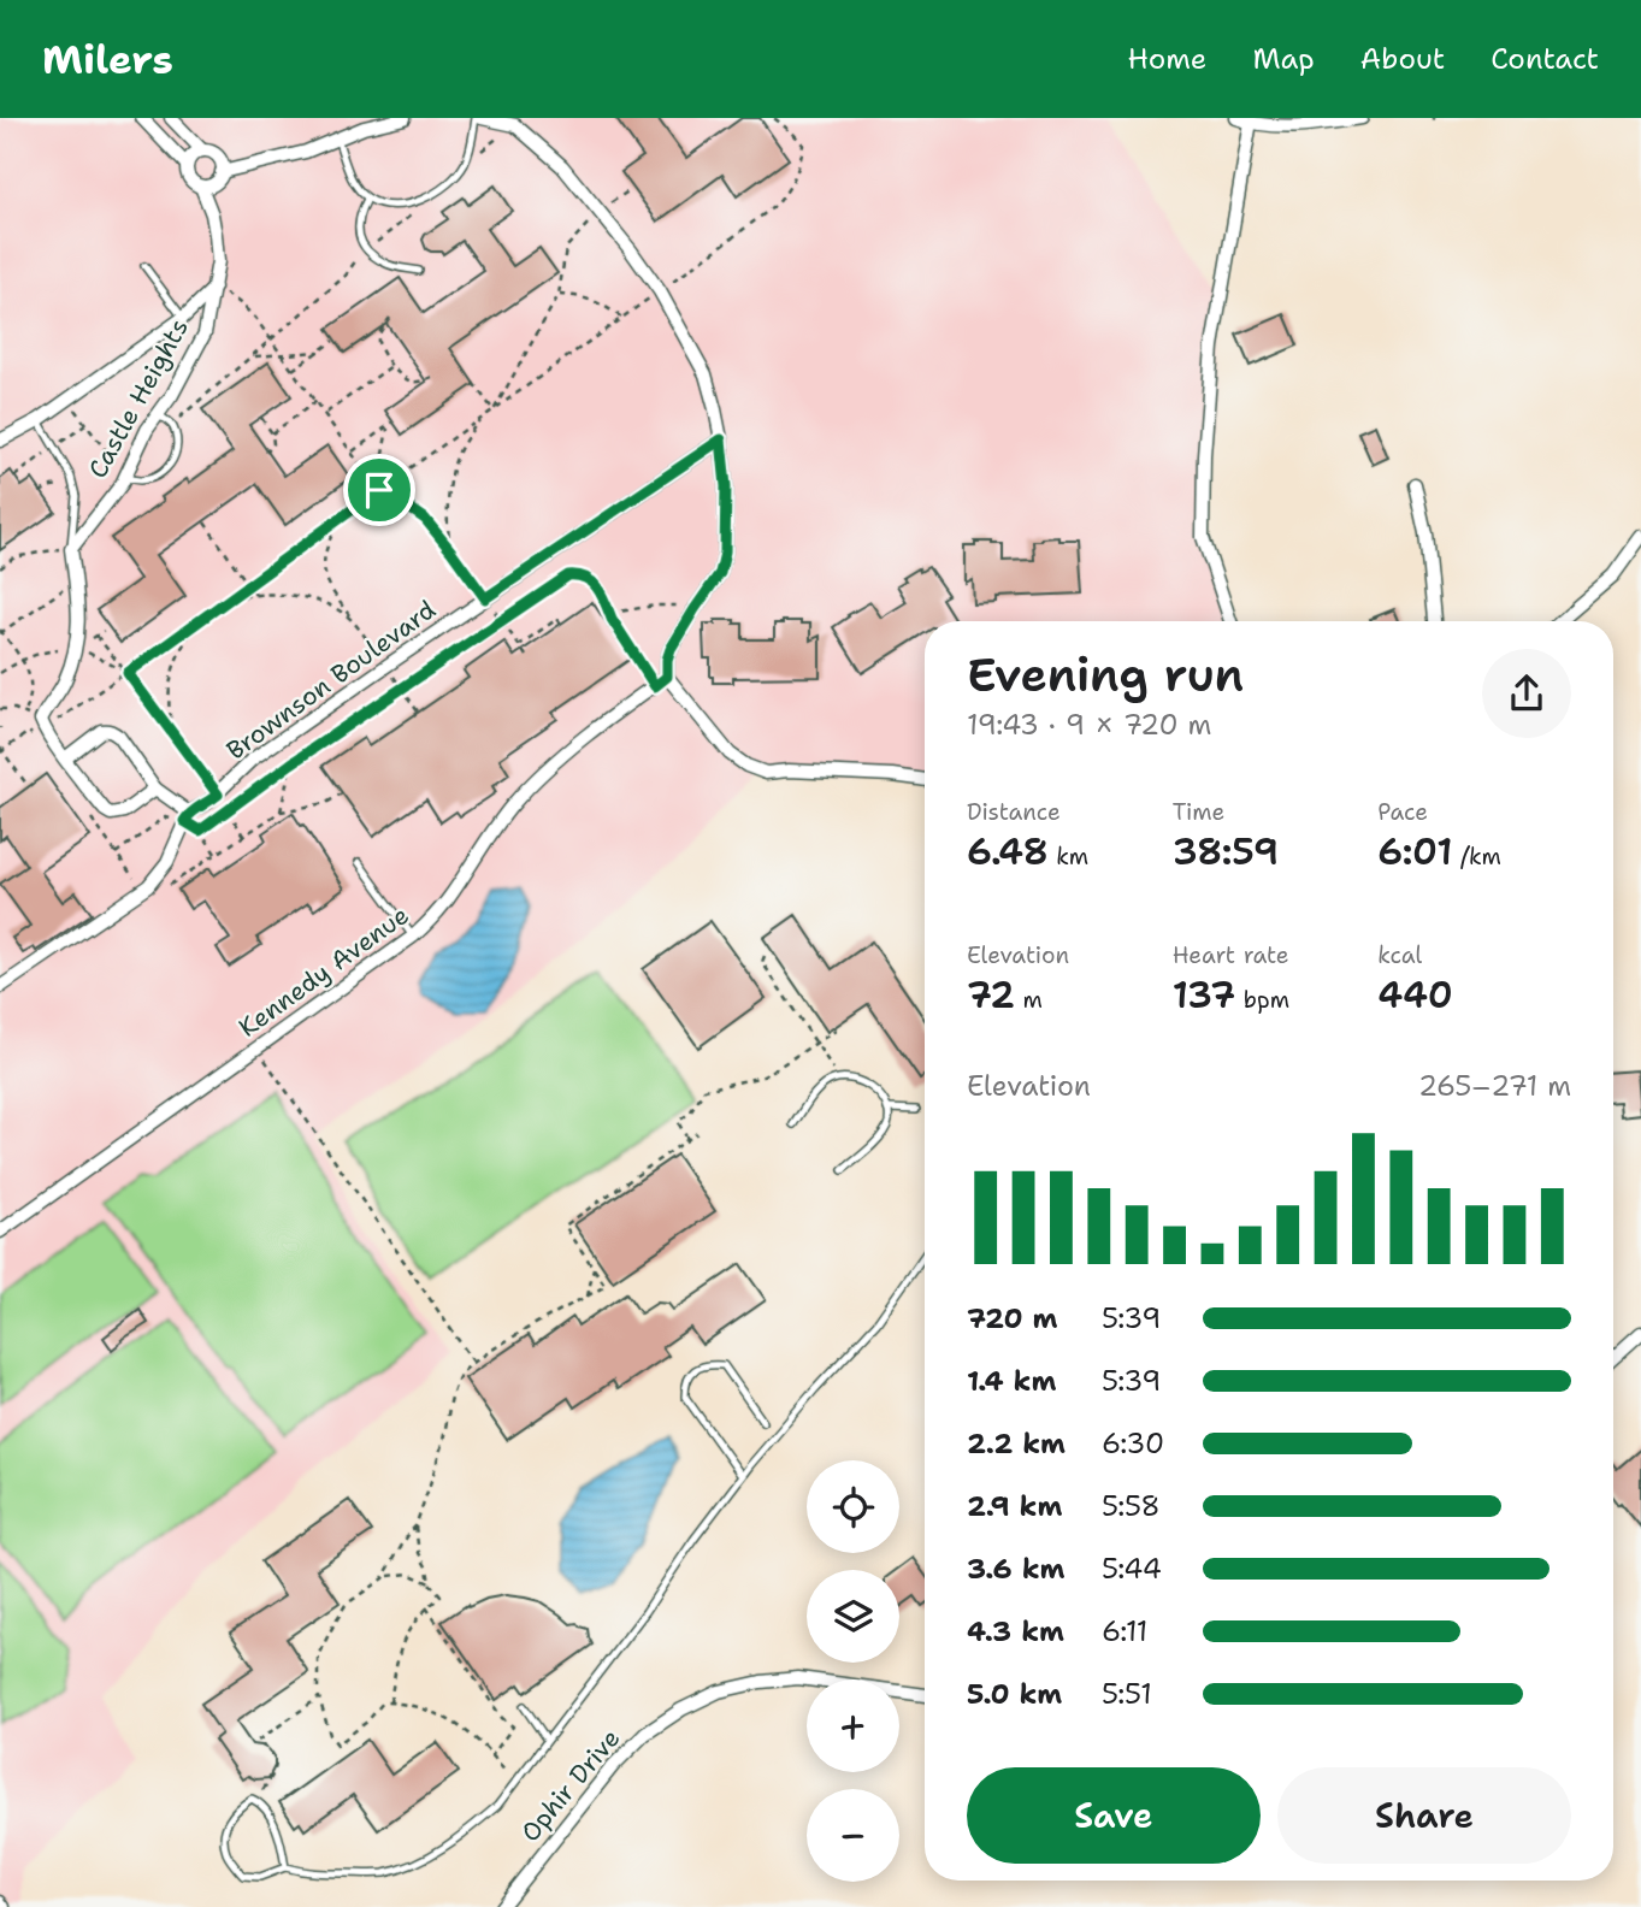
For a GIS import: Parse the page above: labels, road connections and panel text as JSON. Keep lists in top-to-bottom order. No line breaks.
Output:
{"streets":{"street":["Castle Heights","Brownson Boulevard","Kennedy Avenue","Ophir Drive"]},"page":{"header":"Milers","nav":["Home","Map","About","Contact"],"heading":["Evening run","19:43 · 9 × 720 m"],"stats":[["Distance","6.48 km"],["Time","38:59"],["Pace","6:01 /km"],["Elevation","72 m"],["Heart rate","137 bpm"],["kcal","440"]],"chart":["Elevation","265–271 m"],"list":[{"name":"720 m","note":"5:39"},{"name":"1.4 km","note":"5:39"},{"name":"2.2 km","note":"6:30"},{"name":"2.9 km","note":"5:58"},{"name":"3.6 km","note":"5:44"},{"name":"4.3 km","note":"6:11"},{"name":"5.0 km","note":"5:51"}],"map_buttons":["+","−"],"buttons":["Save","Share"]}}
